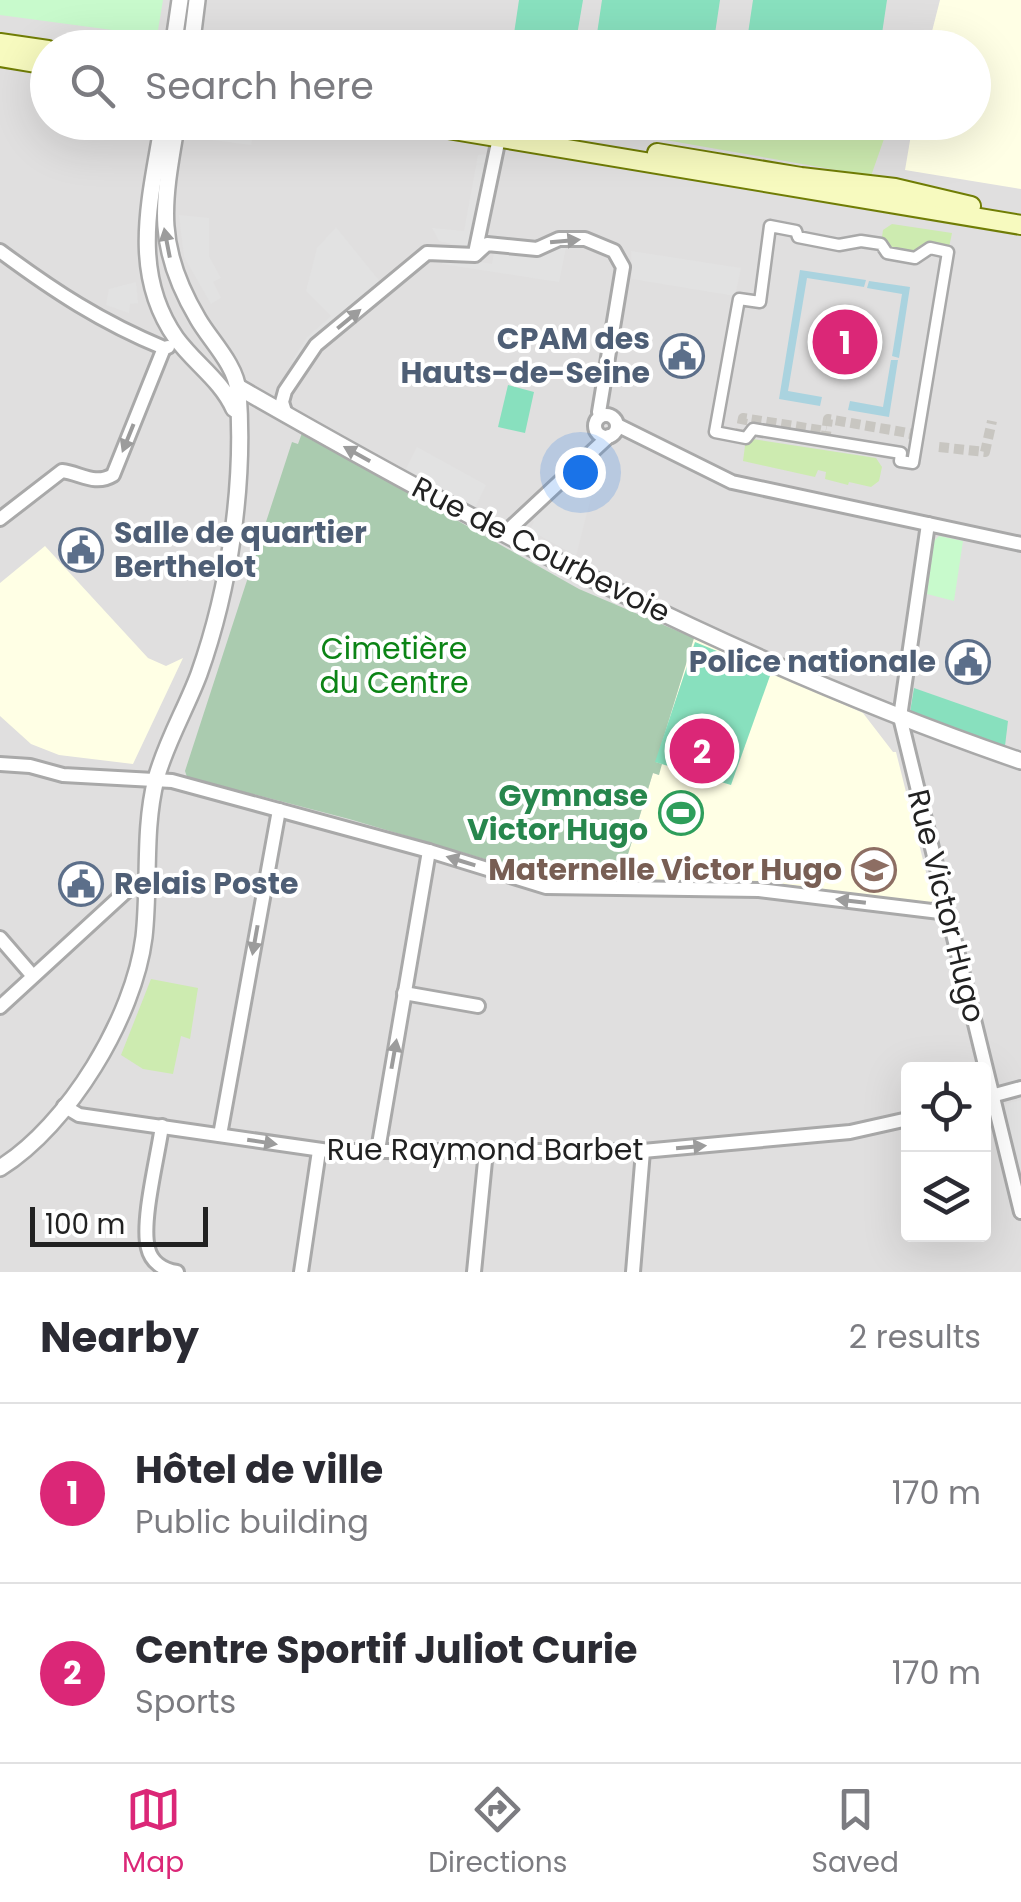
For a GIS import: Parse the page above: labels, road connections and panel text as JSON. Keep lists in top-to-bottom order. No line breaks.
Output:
{"streets":{"street":["Rue de Courbevoie","Rue Victor Hugo","Rue Raymond Barbet"]},"crossings":[["Rue de Courbevoie","Rue Victor Hugo"]],"one_way":["Rue Raymond Barbet"],"parks":["Cimetière du Centre"],"places":{"public building":["CPAM des Hauts-de-Seine","Salle de quartier Berthelot","Police nationale","Relais Poste"],"sports":["Gymnase Victor Hugo"],"school or university":["Maternelle Victor Hugo"]},"scale_bar":"100 m","page":{"search":"Search here","pins":["1","2"],"scale":"100 m","heading":["Nearby","2 results"],"list":[{"mark":"1","name":"Hôtel de ville","note":"Public building","value":"170 m"},{"mark":"2","name":"Centre Sportif Juliot Curie","note":"Sports","value":"170 m"}],"nav":["Map","Directions","Saved"]}}
